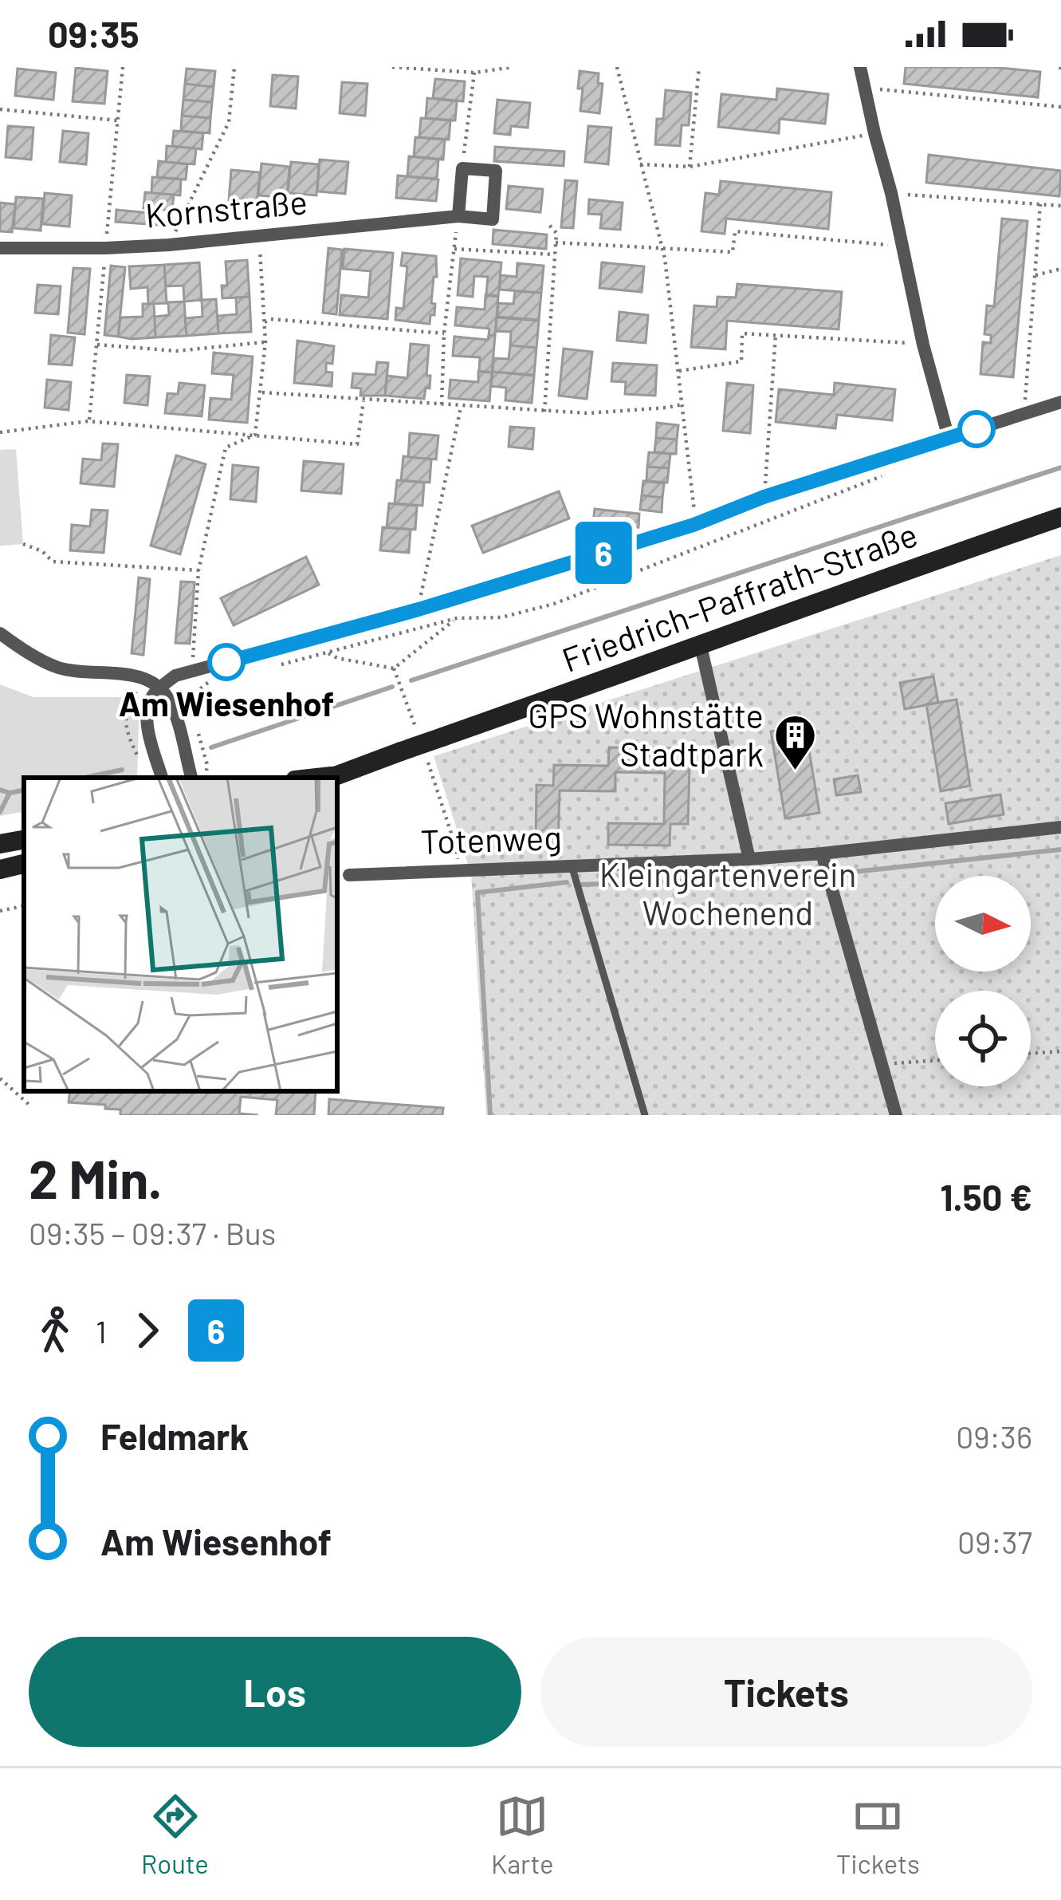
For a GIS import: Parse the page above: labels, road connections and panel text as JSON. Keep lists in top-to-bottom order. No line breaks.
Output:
{"streets":{"main road":["Friedrich-Paffrath-Straße"],"street":["Kornstraße","Totenweg"]},"parks":["Kleingartenverein Wochenend"],"places":{"other":["Am Wiesenhof"],"building":["GPS Wohnstätte Stadtpark"]},"lines":["bus line 6"],"north":"right","page":{"status":"09:35","on_map":"6","heading":["2 Min.","09:35 – 09:37 · Bus","1.50 €"],"legs":["1","6"],"list":[{"name":"Feldmark","value":"09:36"},{"name":"Am Wiesenhof","value":"09:37"}],"buttons":["Los","Tickets"],"tabs":["Route","Karte","Tickets"]}}
